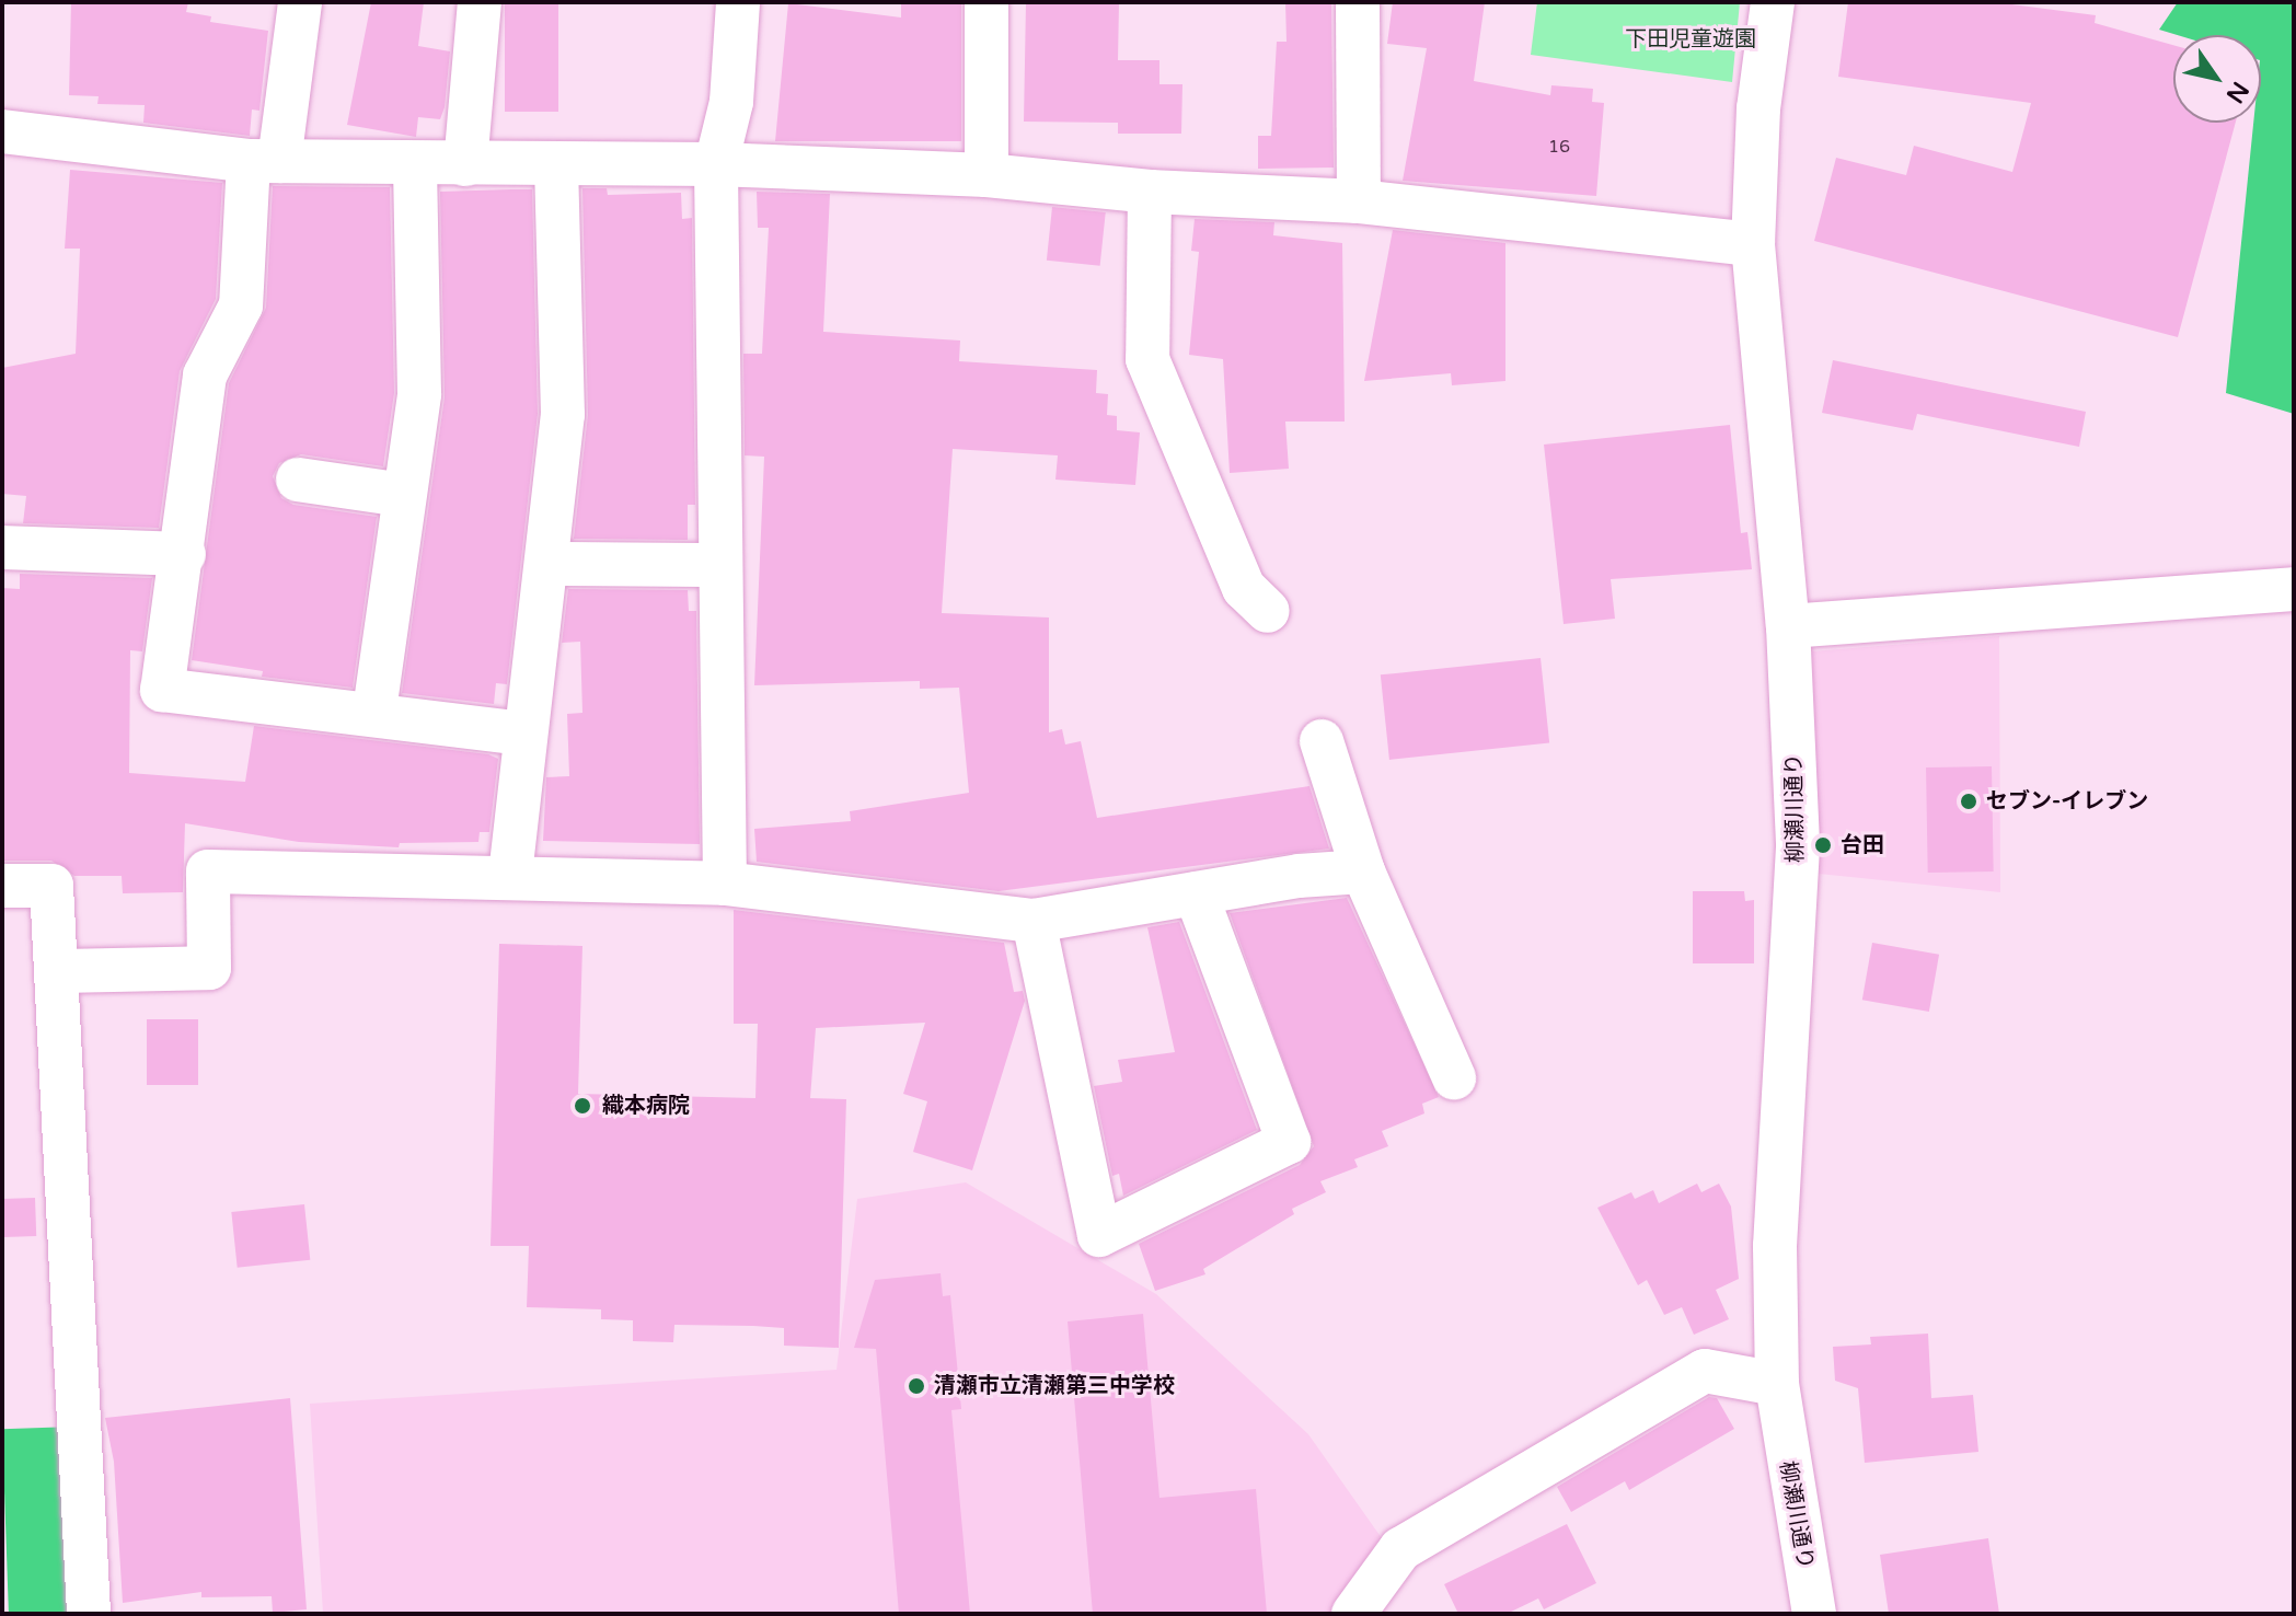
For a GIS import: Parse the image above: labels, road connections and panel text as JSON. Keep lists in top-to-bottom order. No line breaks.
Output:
{"streets":{"street":["柳瀬川通り"]},"parks":["下田児童遊園"],"places":["セブン-イレブン","台田","織本病院","清瀬市立清瀬第三中学校"],"house_numbers":["16"],"north":"bottom right"}
